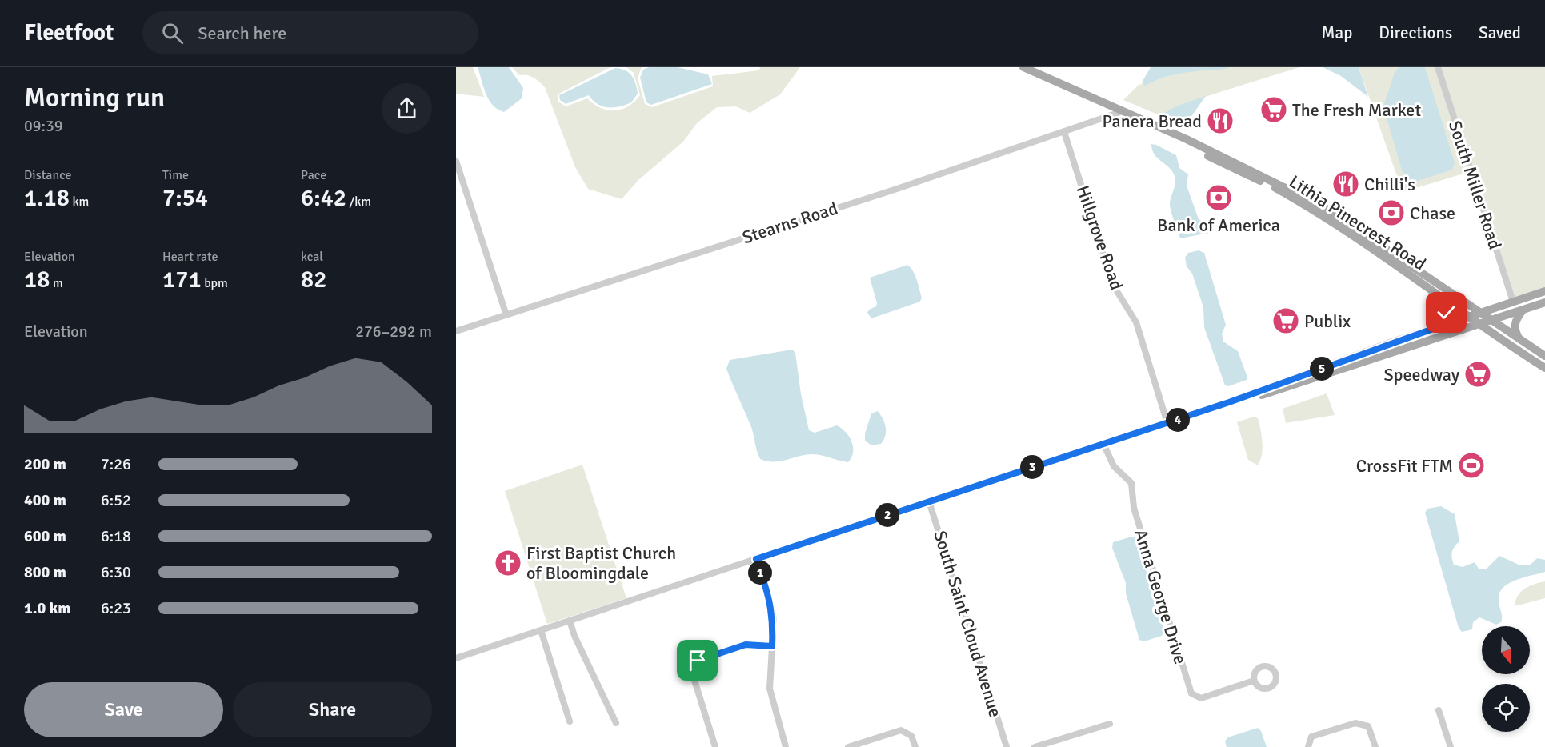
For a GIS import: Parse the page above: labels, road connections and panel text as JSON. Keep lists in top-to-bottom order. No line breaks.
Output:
{"streets":{"main road":["Lithia Pinecrest Road"],"street":["South Miller Road","Stearns Road","Hillgrove Road","Anna George Drive","South Saint Cloud Avenue"]},"crossings":[["Stearns Road","Lithia Pinecrest Road"],["Stearns Road","Hillgrove Road"]],"places":{"supermarket":["The Fresh Market","Publix","Speedway"],"restaurant":["Panera Bread","Chilli's"],"bank":["Bank of America","Chase"],"sports":["CrossFit FTM"],"church":["First Baptist Church of Bloomingdale"]},"north":"bottom","page":{"header":"Fleetfoot","search":"Search here","nav":["Map","Directions","Saved"],"heading":["Morning run","09:39"],"stats":[["Distance","1.18 km"],["Time","7:54"],["Pace","6:42 /km"],["Elevation","18 m"],["Heart rate","171 bpm"],["kcal","82"]],"chart":["Elevation","276–292 m"],"pins":["5","4","3","2","1"],"list":[{"name":"200 m","note":"7:26"},{"name":"400 m","note":"6:52"},{"name":"600 m","note":"6:18"},{"name":"800 m","note":"6:30"},{"name":"1.0 km","note":"6:23"}],"buttons":["Save","Share"]}}
